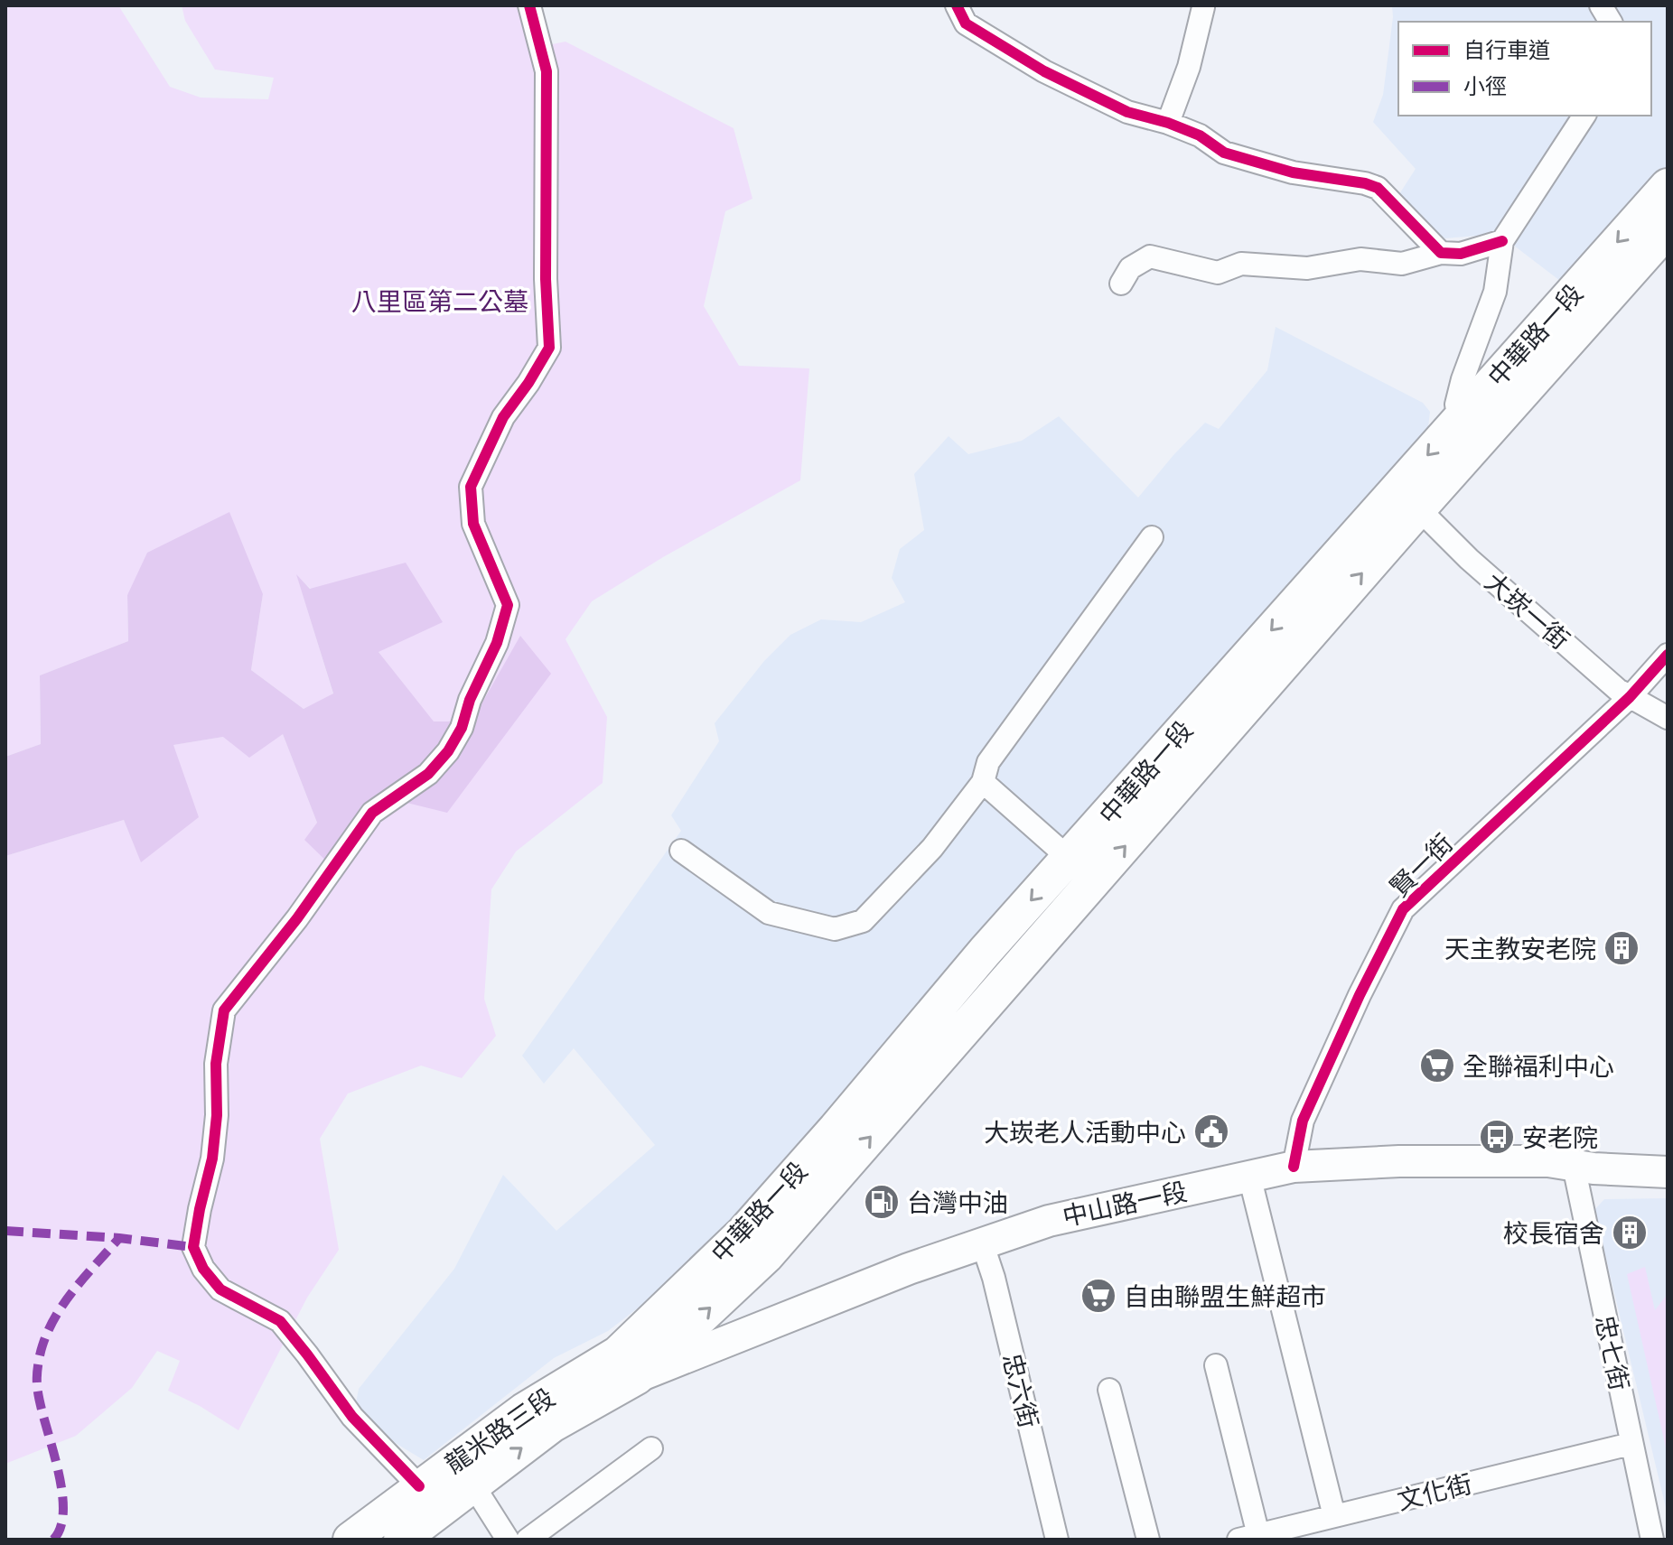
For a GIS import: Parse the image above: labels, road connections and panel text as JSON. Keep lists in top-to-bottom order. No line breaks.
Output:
{"streets":{"main road":["中華路一段","中山路一段","龍米路三段"],"street":["大崁一街","賢一街","忠七街","忠六街","文化街"]},"crossings":[["中華路一段","大崁一街"],["中華路一段","中山路一段"],["中華路一段","龍米路三段"],["大崁一街","賢一街"],["賢一街","中山路一段"],["中山路一段","忠七街"],["中山路一段","忠六街"],["中山路一段","龍米路三段"],["忠七街","文化街"]],"parks":["八里區第二公墓"],"places":{"building":["天主教安老院","校長宿舍"],"supermarket":["全聯福利中心","自由聯盟生鮮超市"],"public building":["大崁老人活動中心"],"bus stop":["安老院"],"fuel station":["台灣中油"]},"legend":["自行車道","小徑"]}
